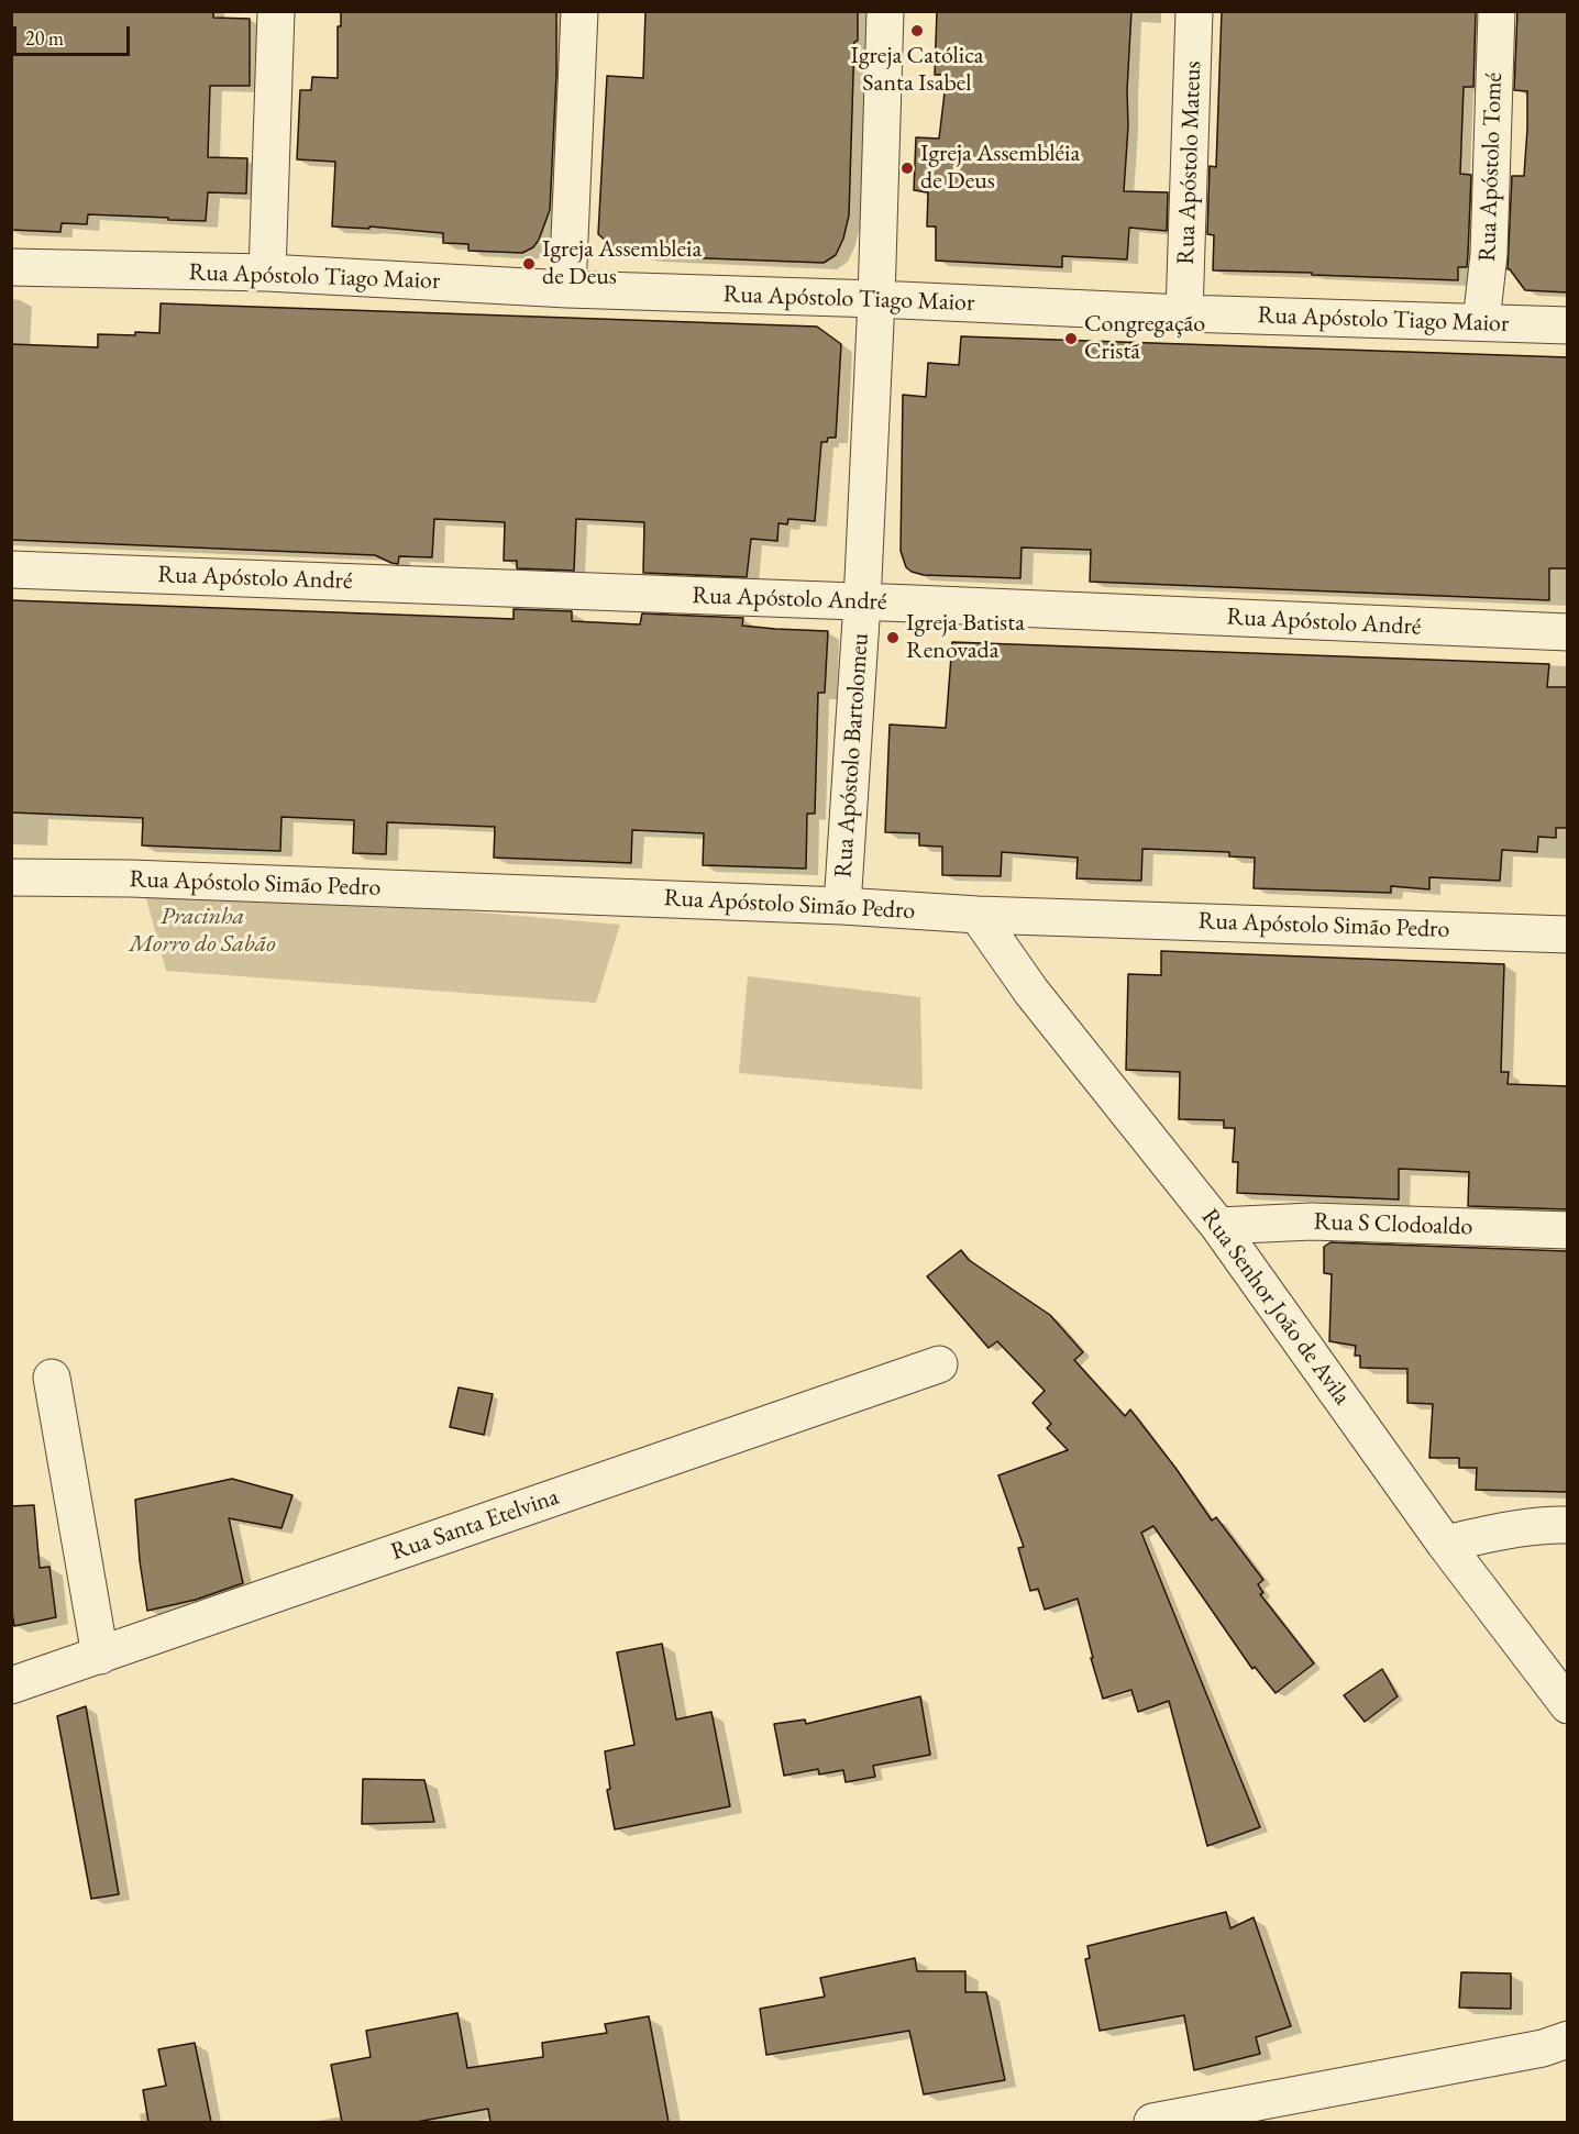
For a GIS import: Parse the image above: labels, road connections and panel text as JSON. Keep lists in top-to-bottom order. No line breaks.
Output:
{"streets":{"street":["Rua Apóstolo Mateus","Rua Apóstolo Tomé","Rua Apóstolo Tiago Maior","Rua Apóstolo André","Rua Apóstolo Bartolomeu","Rua Apóstolo Simão Pedro","Rua S Clodoaldo","Rua Senhor João de Avila","Rua Santa Etelvina"]},"crossings":[["Rua Apóstolo Mateus","Rua Apóstolo Tiago Maior"],["Rua Apóstolo Tomé","Rua Apóstolo Tiago Maior"],["Rua Apóstolo Tiago Maior","Rua Apóstolo Bartolomeu"],["Rua Apóstolo André","Rua Apóstolo Bartolomeu"],["Rua Apóstolo Bartolomeu","Rua Apóstolo Simão Pedro"],["Rua Apóstolo Simão Pedro","Rua Senhor João de Avila"],["Rua S Clodoaldo","Rua Senhor João de Avila"]],"parks":["Pracinha Morro do Sabão"],"places":["Igreja Católica Santa Isabel","Igreja Assembléia de Deus","Igreja Assembleia de Deus","Congregação Cristã","Igreja Batista Renovada"],"scale_bar":"20 m"}
